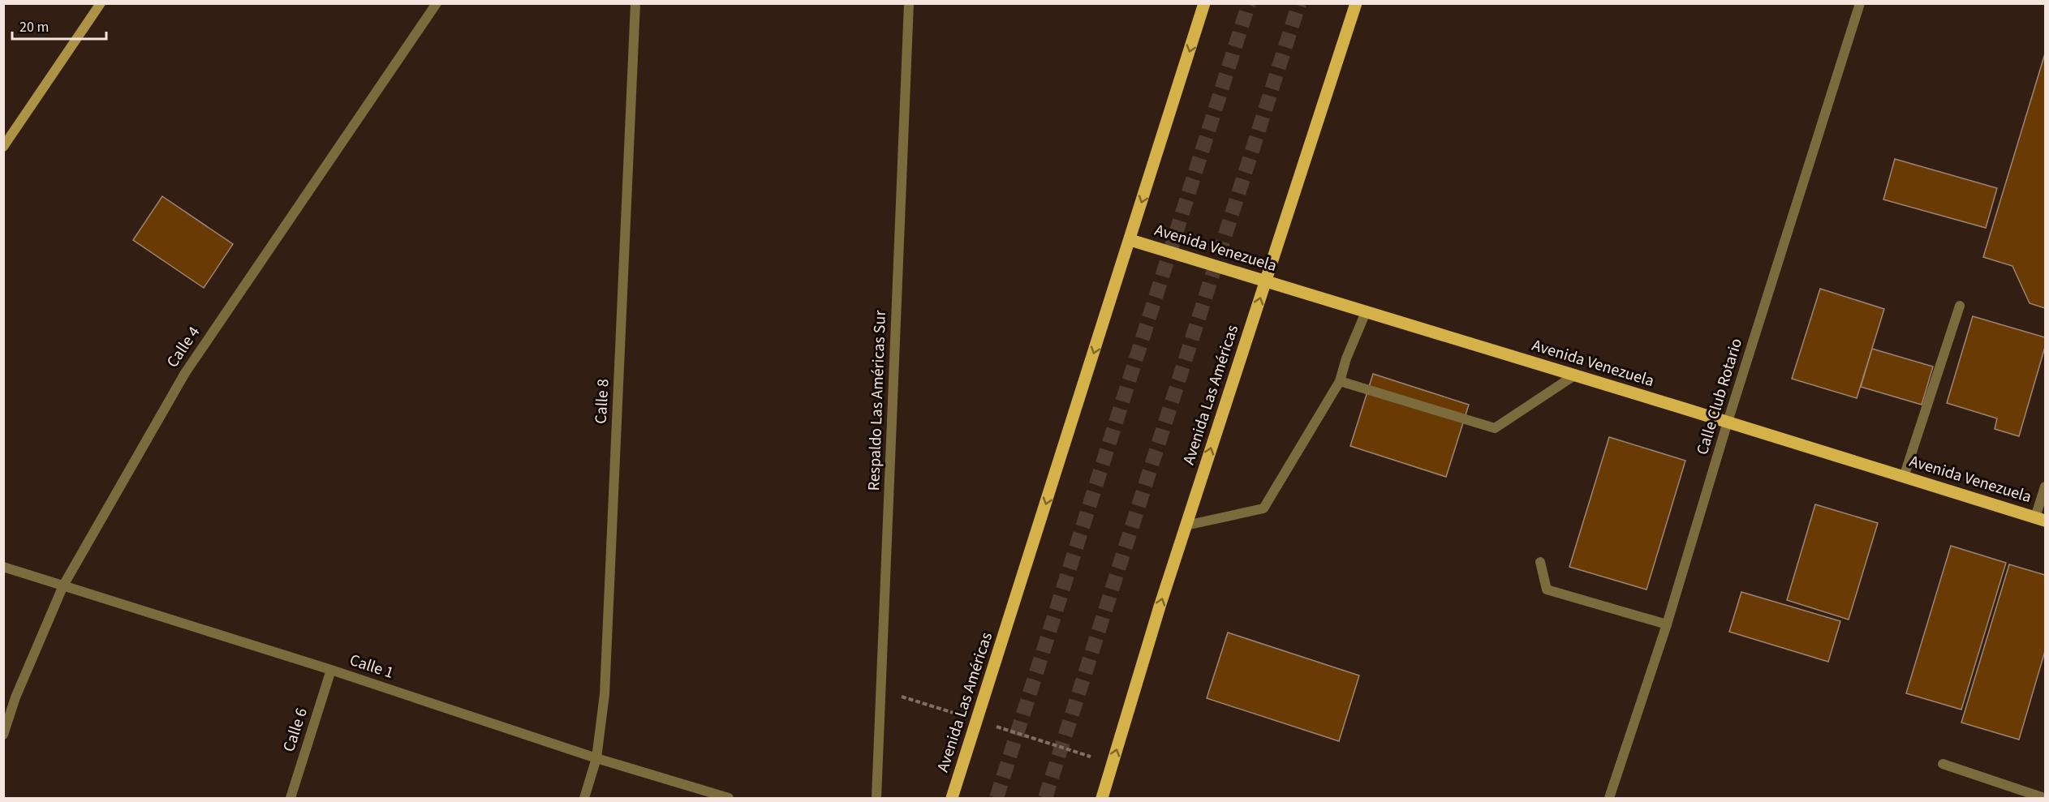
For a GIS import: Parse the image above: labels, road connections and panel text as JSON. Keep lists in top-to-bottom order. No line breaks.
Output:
{"streets":{"main road":["Avenida Venezuela","Avenida Las Américas"],"street":["Calle 4","Calle Club Rotario","Respaldo Las Américas Sur","Calle 8","Calle 1","Calle 6"]},"crossings":[["Avenida Venezuela","Avenida Las Américas"],["Avenida Venezuela","Calle Club Rotario"],["Calle 4","Calle 1"],["Calle 8","Calle 1"],["Calle 1","Calle 6"]],"scale_bar":"20 m"}
